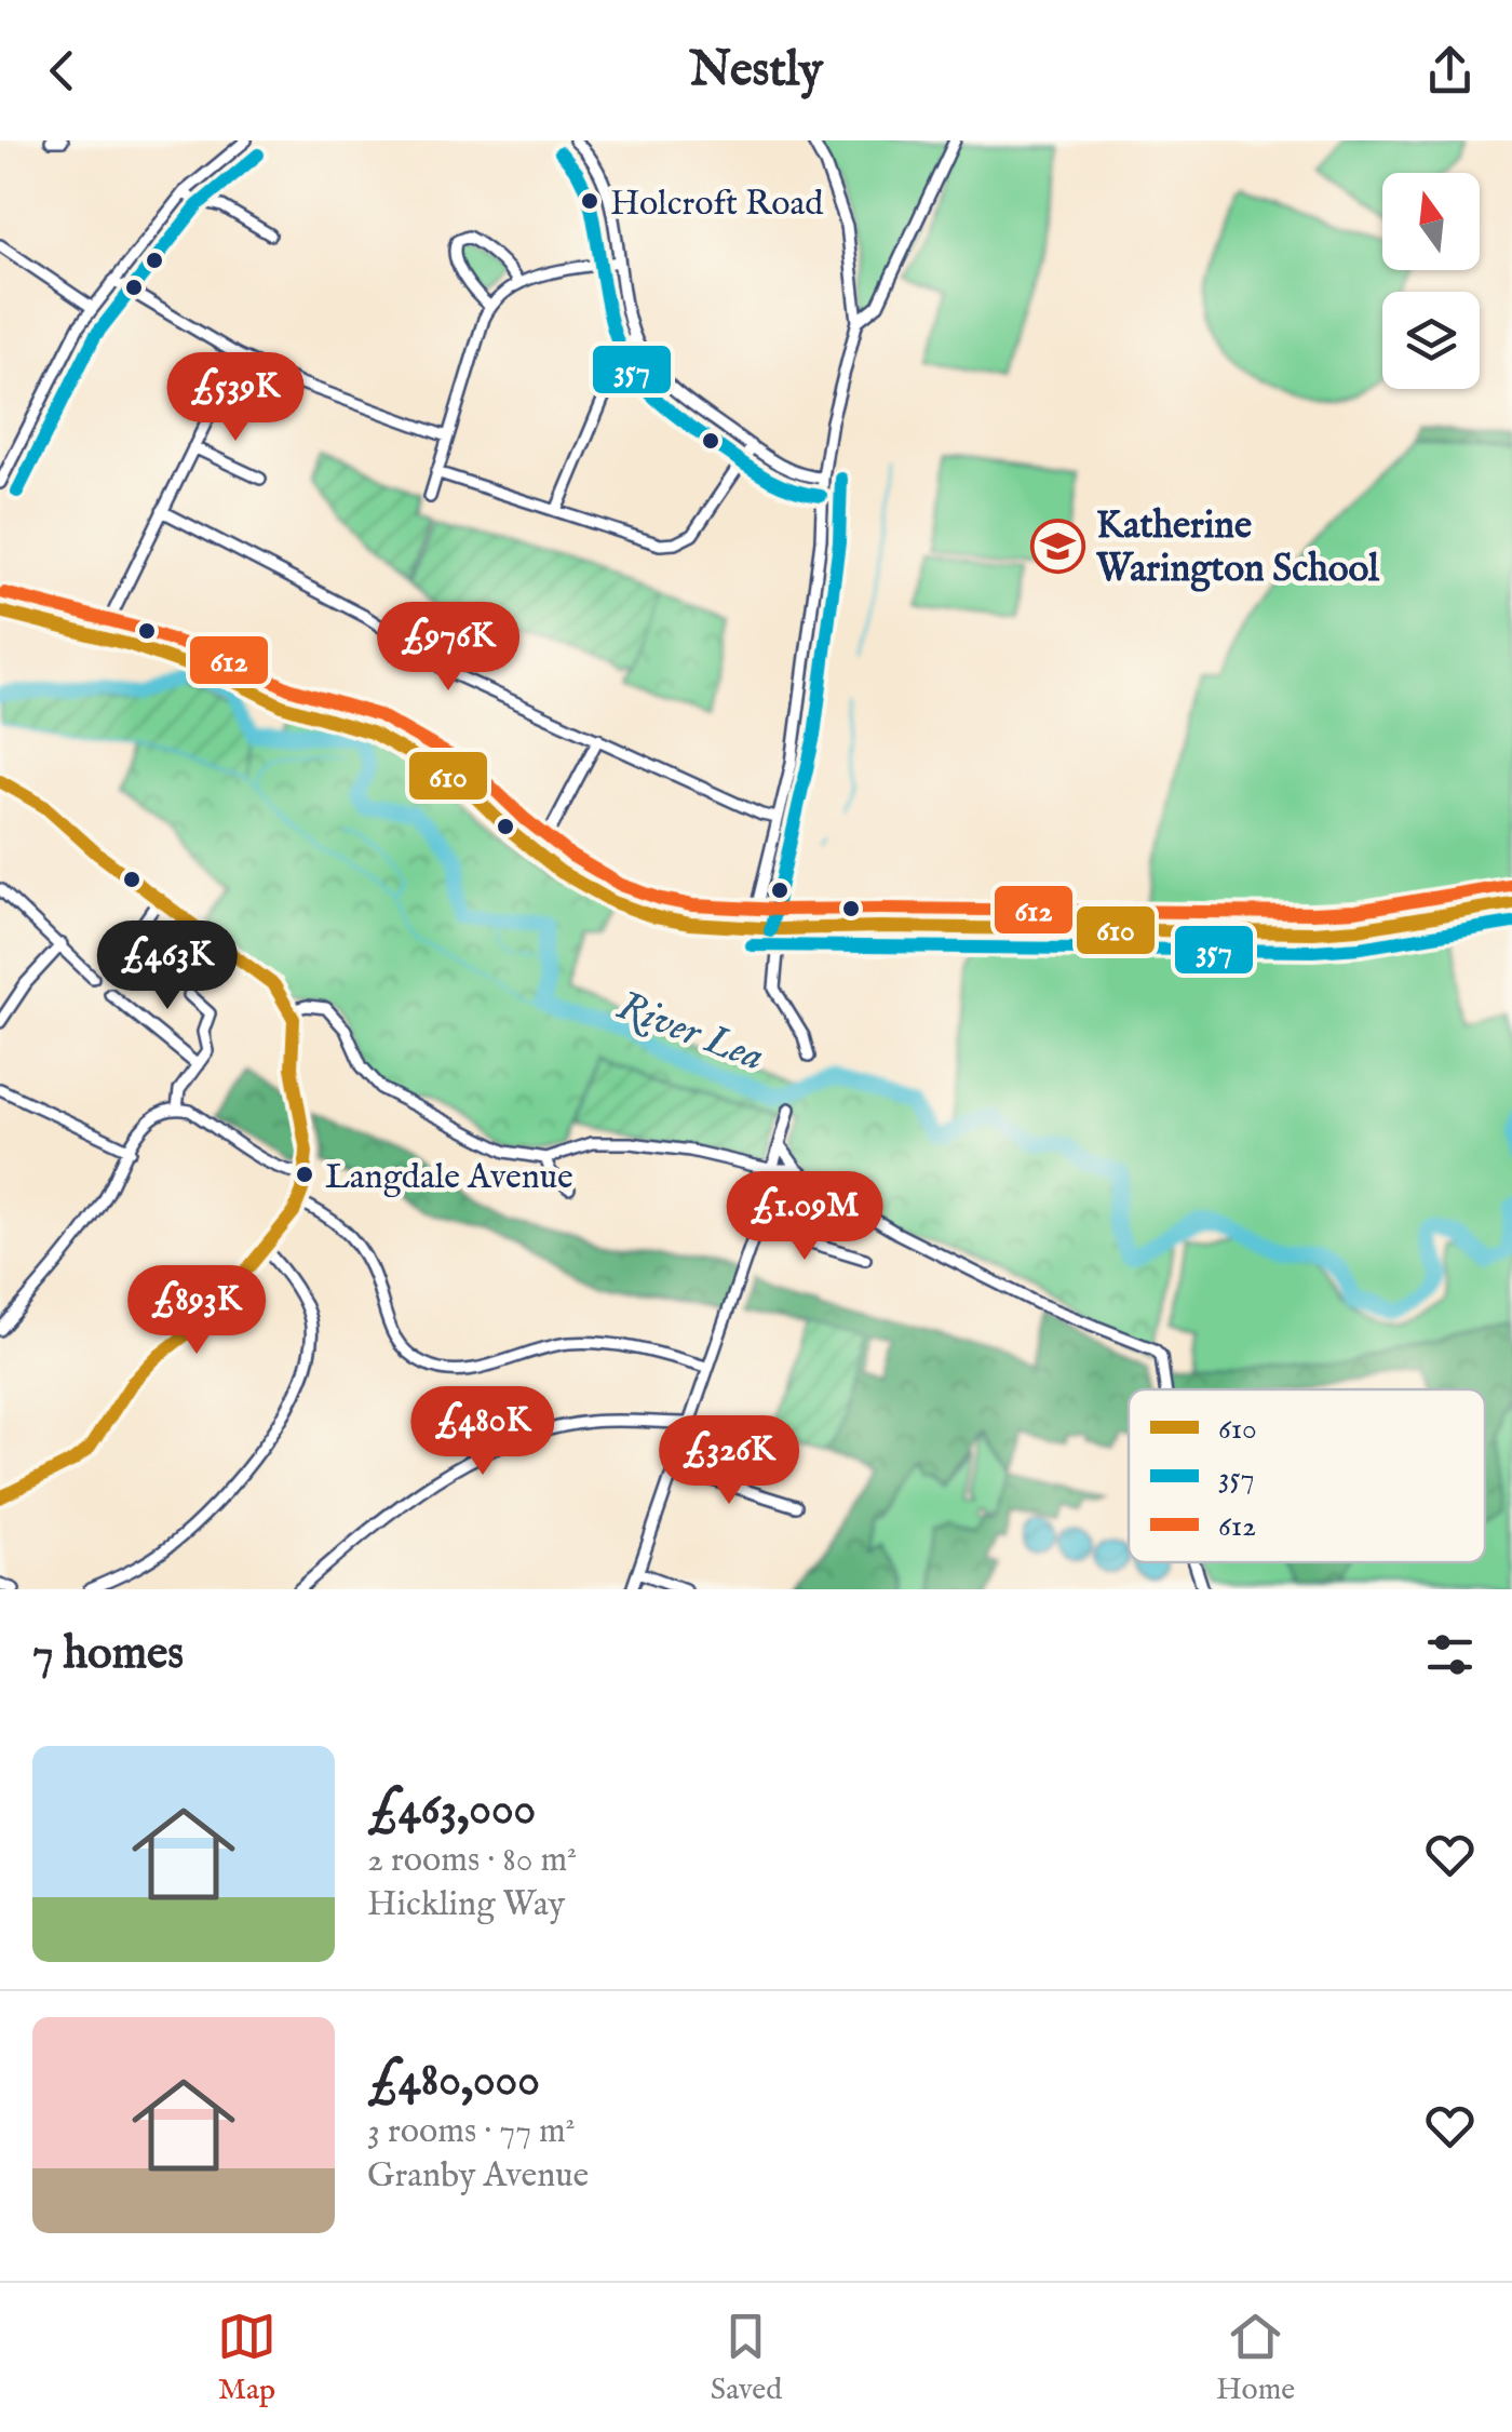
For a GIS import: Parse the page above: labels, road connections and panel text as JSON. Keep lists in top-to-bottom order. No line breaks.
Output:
{"water":["River Lea"],"places":{"other":["Holcroft Road","Langdale Avenue"],"school or university":["Katherine Warington School"]},"lines":["transit line 357","transit line 612","transit line 610"],"legend":["610","357","612"],"north":"top","page":{"header":"Nestly","price":["£539K","£976K","£463K","£1.09M","£893K","£480K","£326K"],"heading":"7 homes","list":[{"name":"£463,000","note":"2 rooms · 80 m² · Hickling Way"},{"name":"£480,000","note":"3 rooms · 77 m² · Granby Avenue"}],"tabs":["Map","Saved","Home"]}}
